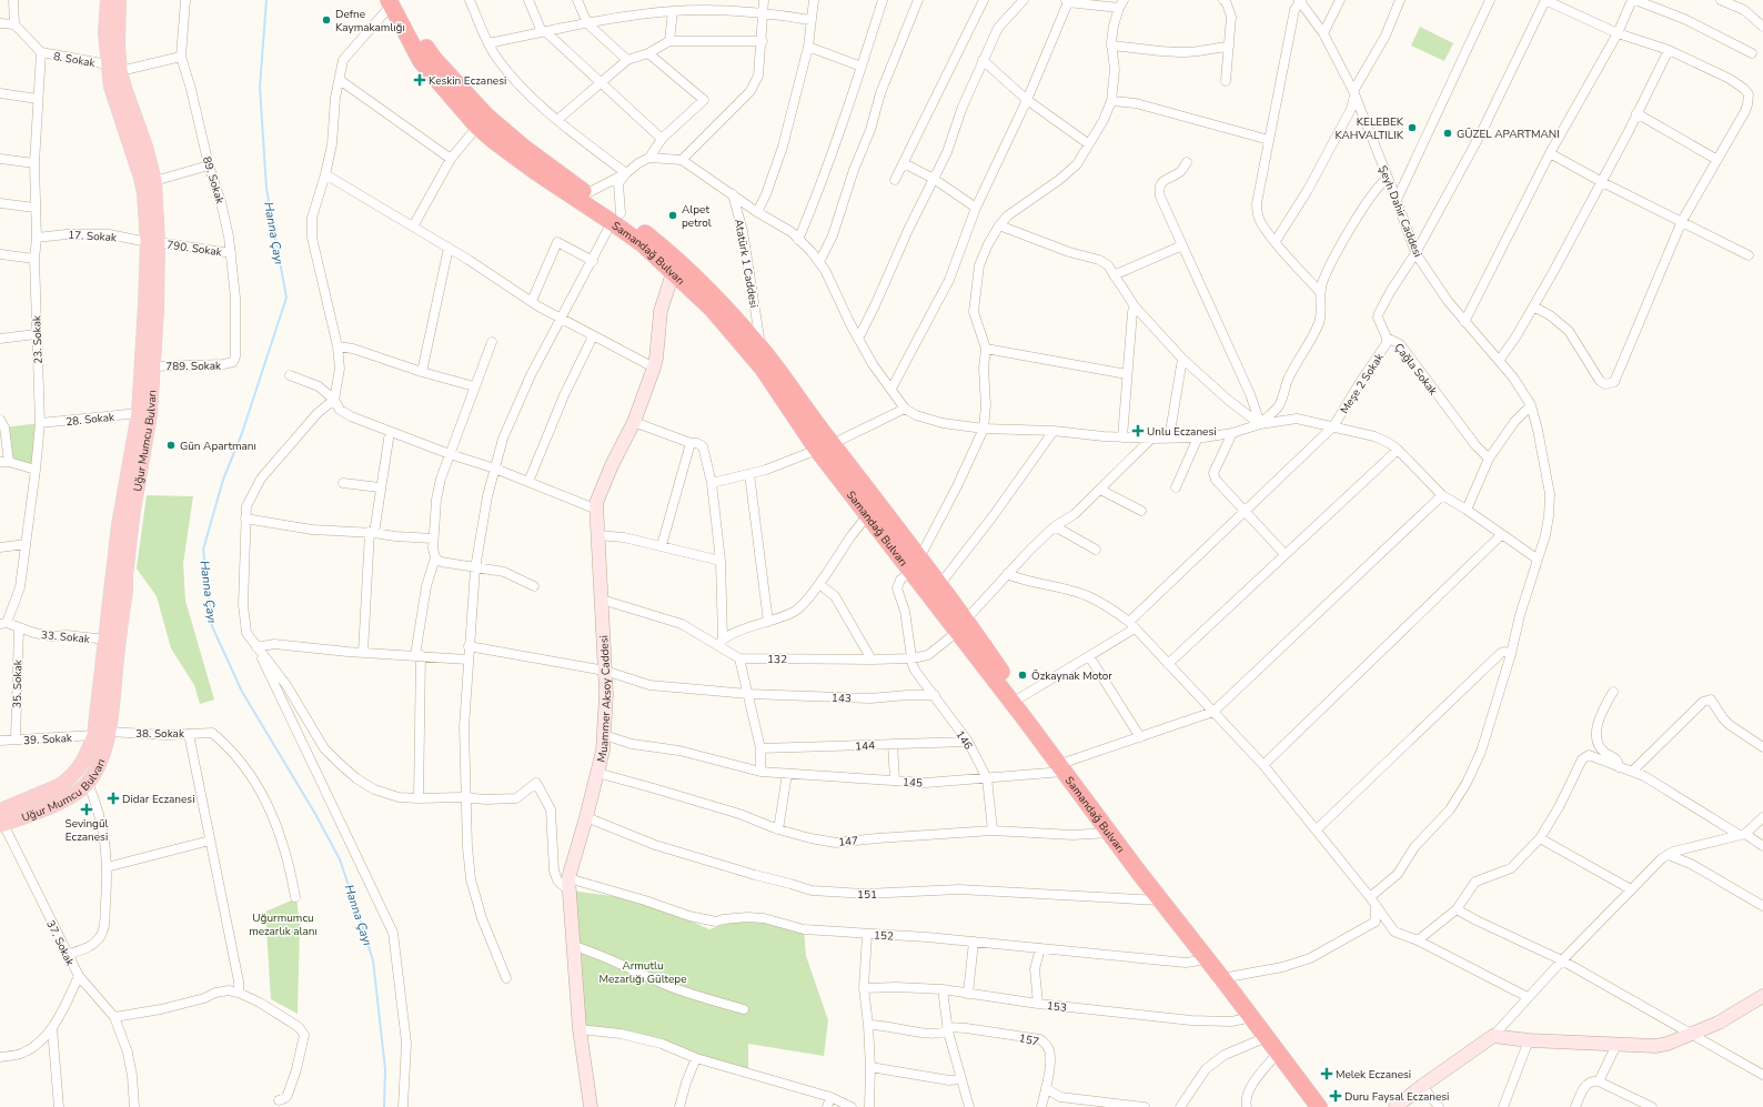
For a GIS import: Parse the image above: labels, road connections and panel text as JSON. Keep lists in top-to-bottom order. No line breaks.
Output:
{"streets":{"highway":["Samandağ Bulvarı"],"main road":["Uğur Mumcu Bulvarı"],"street":["8. Sokak","89. Sokak","Şeyh Dahir Caddesi","17. Sokak","790. Sokak","Atatürk 1 Caddesi","23. Sokak","789. Sokak","Çağla Sokak","Meşe 2 Sokak","28. Sokak","33. Sokak","132","35. Sokak","143","Muammer Aksoy Caddesi","38. Sokak","39. Sokak","146","144","145","147","151","152","37. Sokak","153","157"]},"crossings":[["8. Sokak","23. Sokak"],["8. Sokak","Uğur Mumcu Bulvarı"],["89. Sokak","790. Sokak"],["89. Sokak","789. Sokak"],["Şeyh Dahir Caddesi","Çağla Sokak"],["17. Sokak","790. Sokak"],["17. Sokak","23. Sokak"],["17. Sokak","Uğur Mumcu Bulvarı"],["790. Sokak","Uğur Mumcu Bulvarı"],["Samandağ Bulvarı","Atatürk 1 Caddesi"],["Samandağ Bulvarı","Meşe 2 Sokak"],["Samandağ Bulvarı","132"],["Samandağ Bulvarı","Muammer Aksoy Caddesi"],["Samandağ Bulvarı","146"],["Samandağ Bulvarı","145"],["Samandağ Bulvarı","147"],["Samandağ Bulvarı","151"],["Samandağ Bulvarı","152"],["Samandağ Bulvarı","153"],["23. Sokak","28. Sokak"],["23. Sokak","33. Sokak"],["789. Sokak","Uğur Mumcu Bulvarı"],["Çağla Sokak","Meşe 2 Sokak"],["28. Sokak","Uğur Mumcu Bulvarı"],["Uğur Mumcu Bulvarı","33. Sokak"],["Uğur Mumcu Bulvarı","38. Sokak"],["Uğur Mumcu Bulvarı","39. Sokak"],["Uğur Mumcu Bulvarı","37. Sokak"],["33. Sokak","35. Sokak"],["132","146"],["35. Sokak","39. Sokak"],["143","Muammer Aksoy Caddesi"],["143","146"],["Muammer Aksoy Caddesi","145"],["Muammer Aksoy Caddesi","147"],["Muammer Aksoy Caddesi","151"],["Muammer Aksoy Caddesi","152"],["38. Sokak","39. Sokak"],["146","144"],["146","145"],["146","147"]],"water":["Hanna Çayı"],"parks":["Uğurmumcu mezarlık alanı","Armutlu Mezarlığı Gültepe"],"places":{"other":["Defne Kaymakamlığı","KELEBEK KAHVALTILIK","GÜZEL APARTMANI","Alpet petrol","Gün Apartmanı","Özkaynak Motor"],"health":["Keskin Eczanesi","Unlu Eczanesi","Didar Eczanesi","Sevingül Eczanesi","Melek Eczanesi","Duru Faysal Eczanesi"]}}
